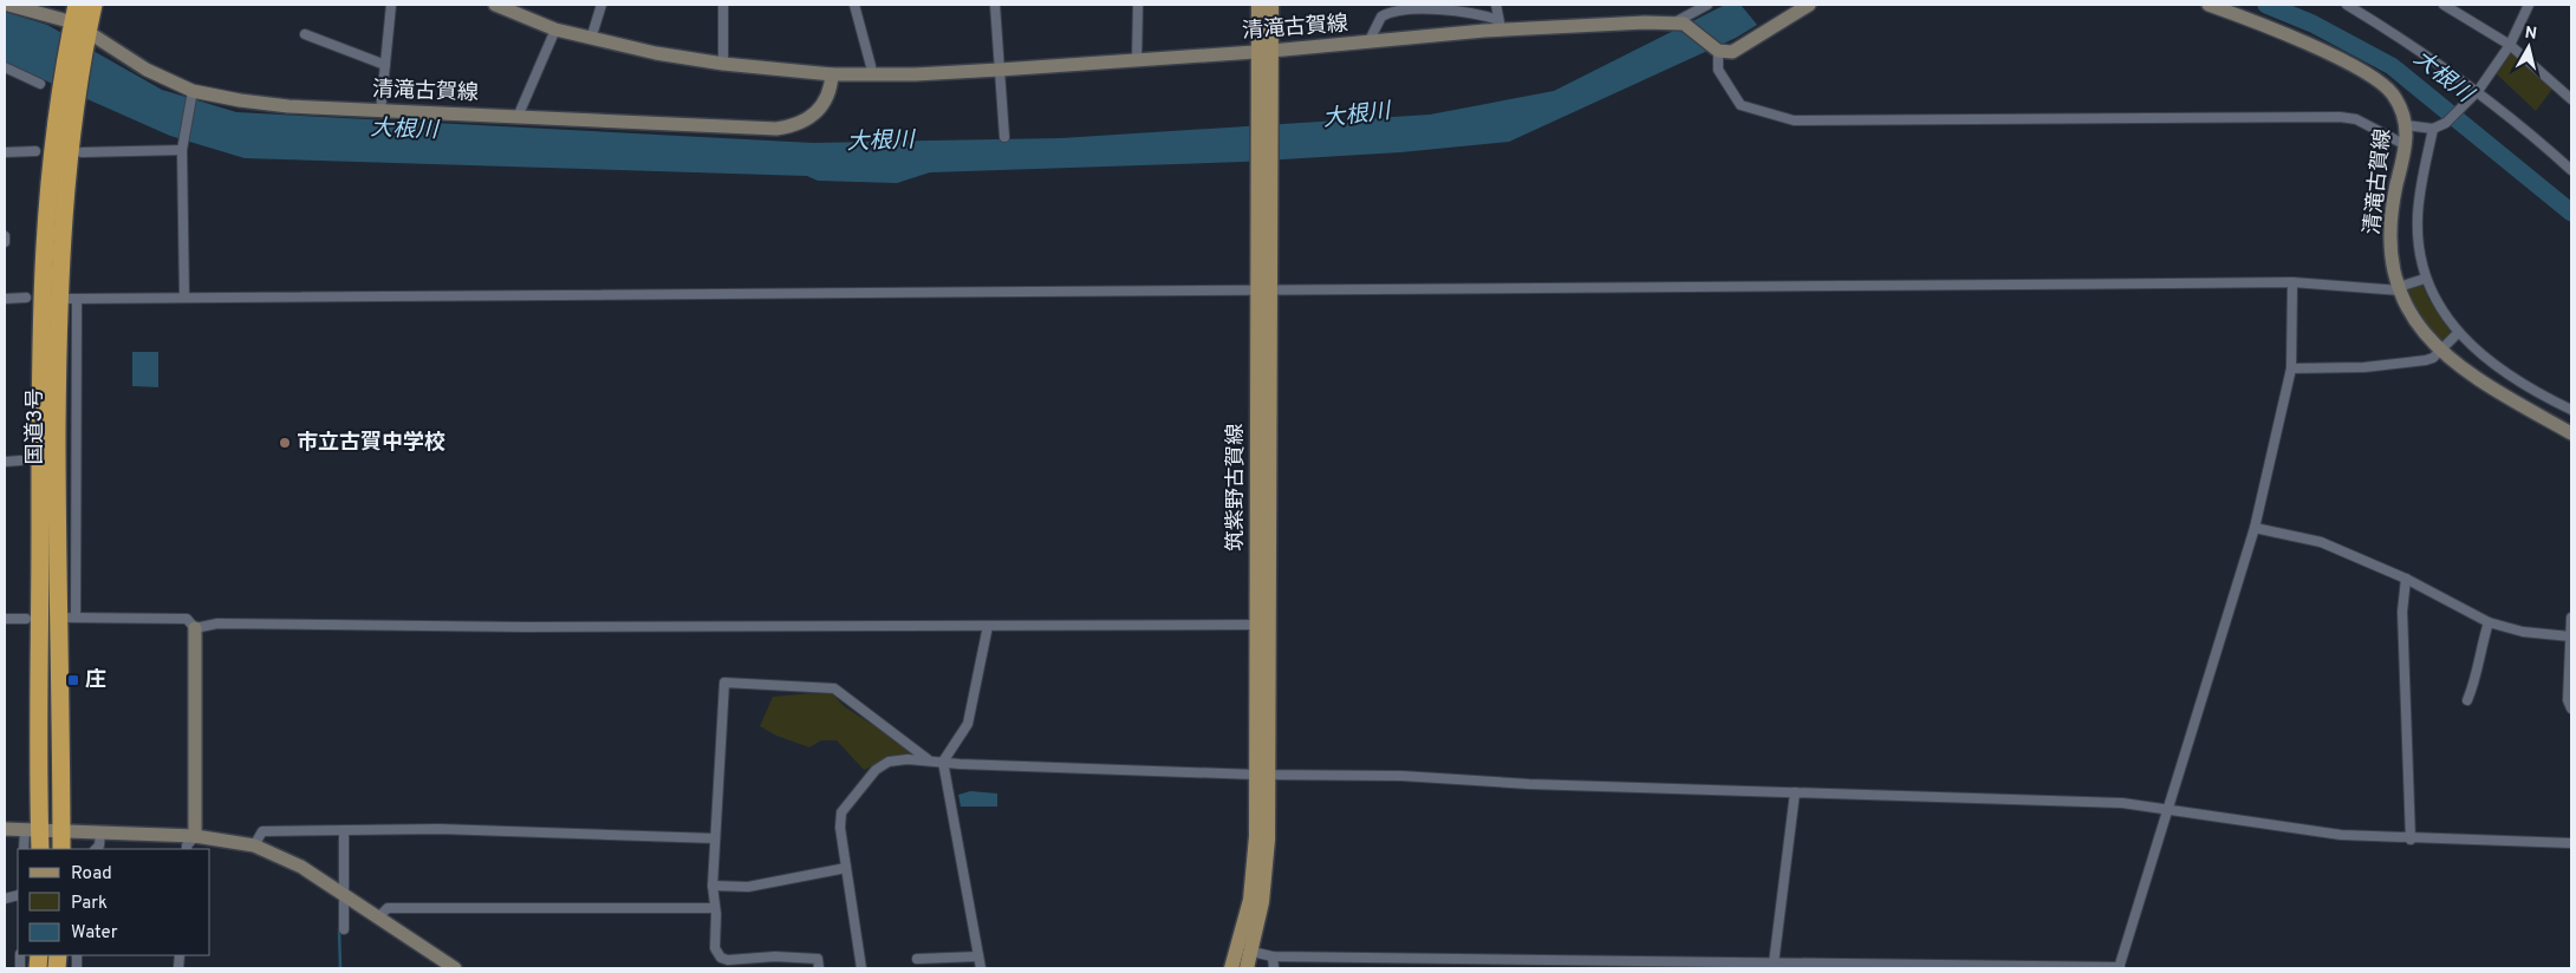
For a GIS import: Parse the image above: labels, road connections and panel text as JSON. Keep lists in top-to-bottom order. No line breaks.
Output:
{"streets":{"highway":["国道3号"],"main road":["清滝古賀線","筑紫野古賀線"]},"crossings":[["清滝古賀線","国道3号"],["清滝古賀線","筑紫野古賀線"]],"water":["大根川"],"places":{"other":["市立古賀中学校"],"transit":["庄"]},"legend":["Road","Park","Water"],"north":"top"}
